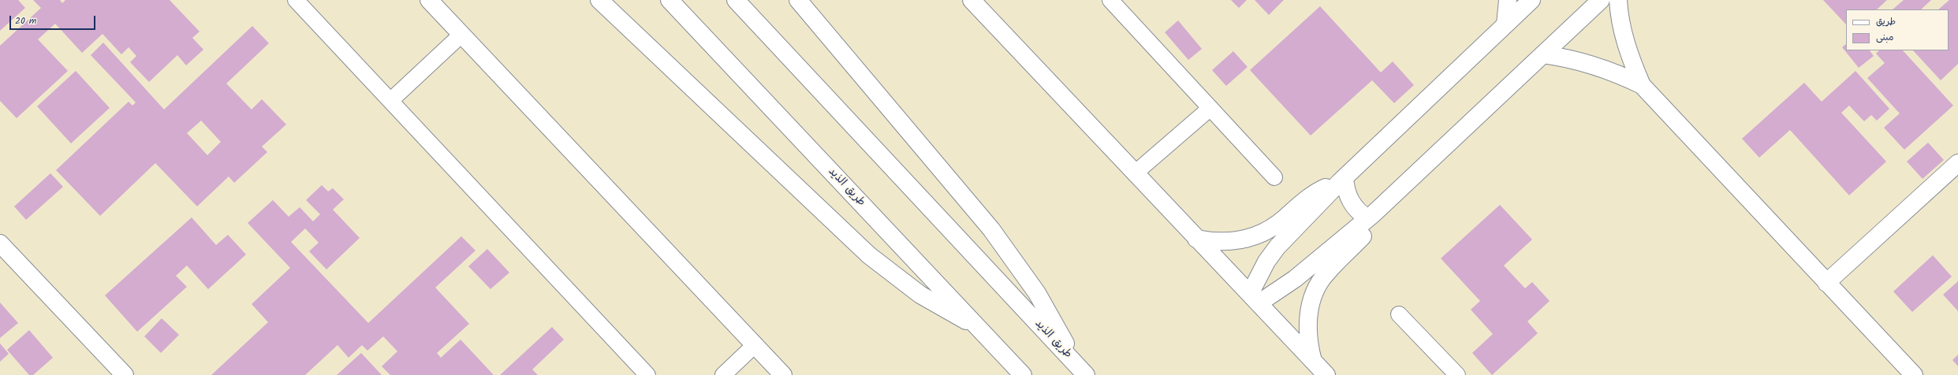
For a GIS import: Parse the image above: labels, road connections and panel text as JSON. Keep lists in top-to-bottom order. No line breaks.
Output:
{"streets":{"main road":["طريق الذيد"]},"legend":["طريق","مبنى"],"scale_bar":"20 m"}
